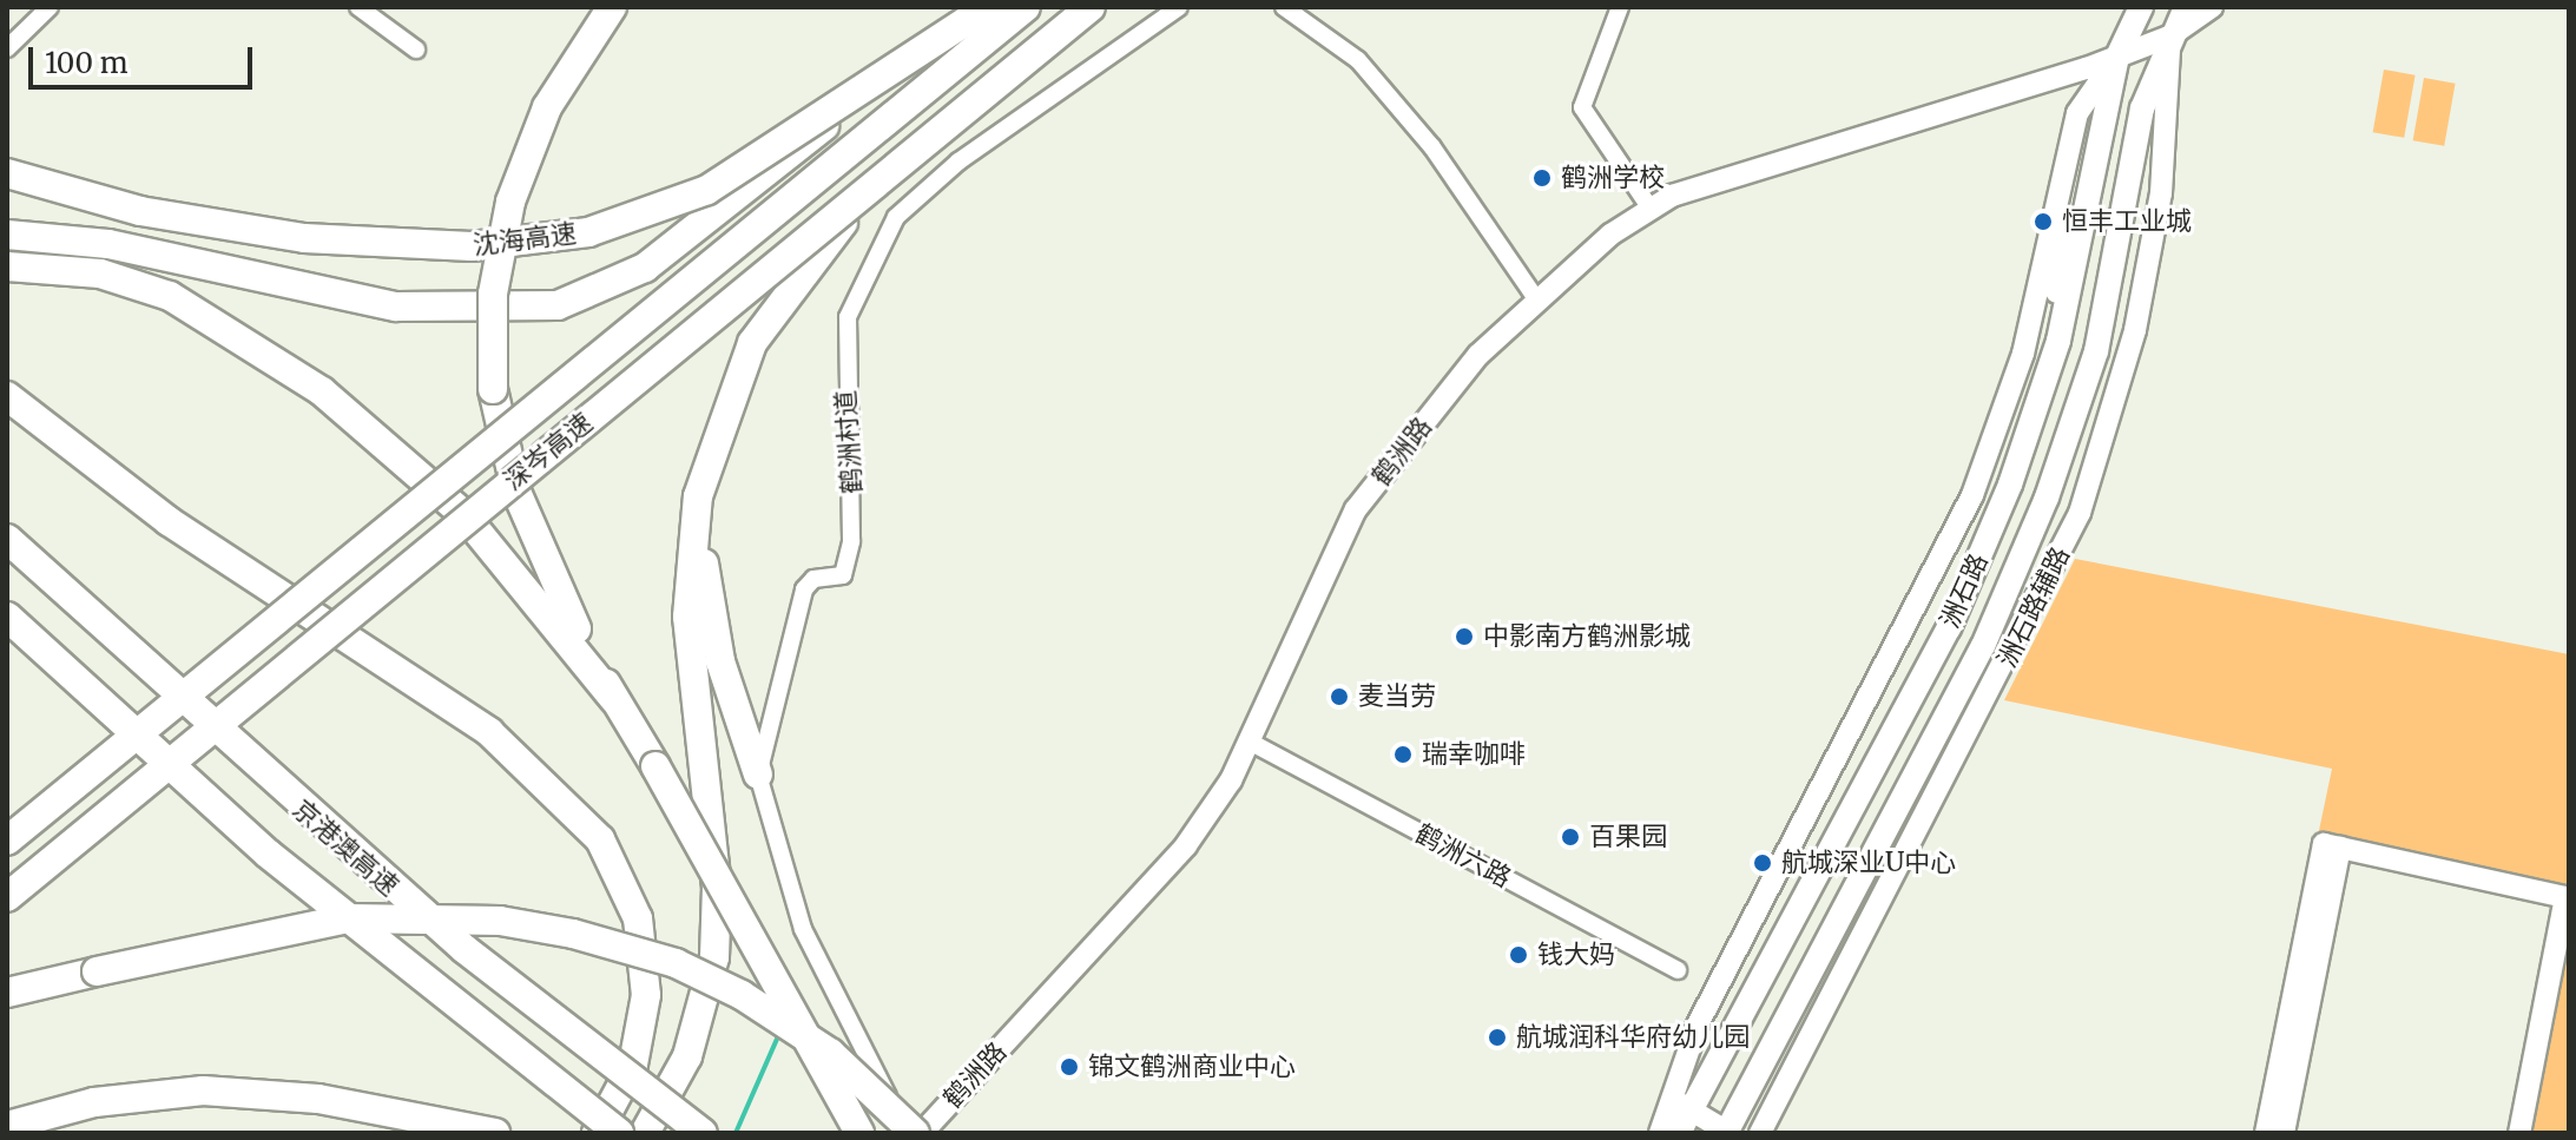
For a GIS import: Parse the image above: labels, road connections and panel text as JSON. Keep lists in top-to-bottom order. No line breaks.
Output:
{"streets":{"highway":["沈海高速","深岑高速","京港澳高速"],"main road":["洲石路"],"street":["鹤洲村道","鹤洲路","洲石路辅路","鹤洲六路"]},"crossings":[["鹤洲路","洲石路"],["鹤洲路","洲石路辅路"],["鹤洲路","鹤洲六路"],["洲石路","洲石路辅路"]],"places":["鹤洲学校","恒丰工业城","中影南方鹤洲影城","麦当劳","瑞幸咖啡","百果园","航城深业U中心","钱大妈","航城润科华府幼儿园","锦文鹤洲商业中心"],"scale_bar":"100 m"}
